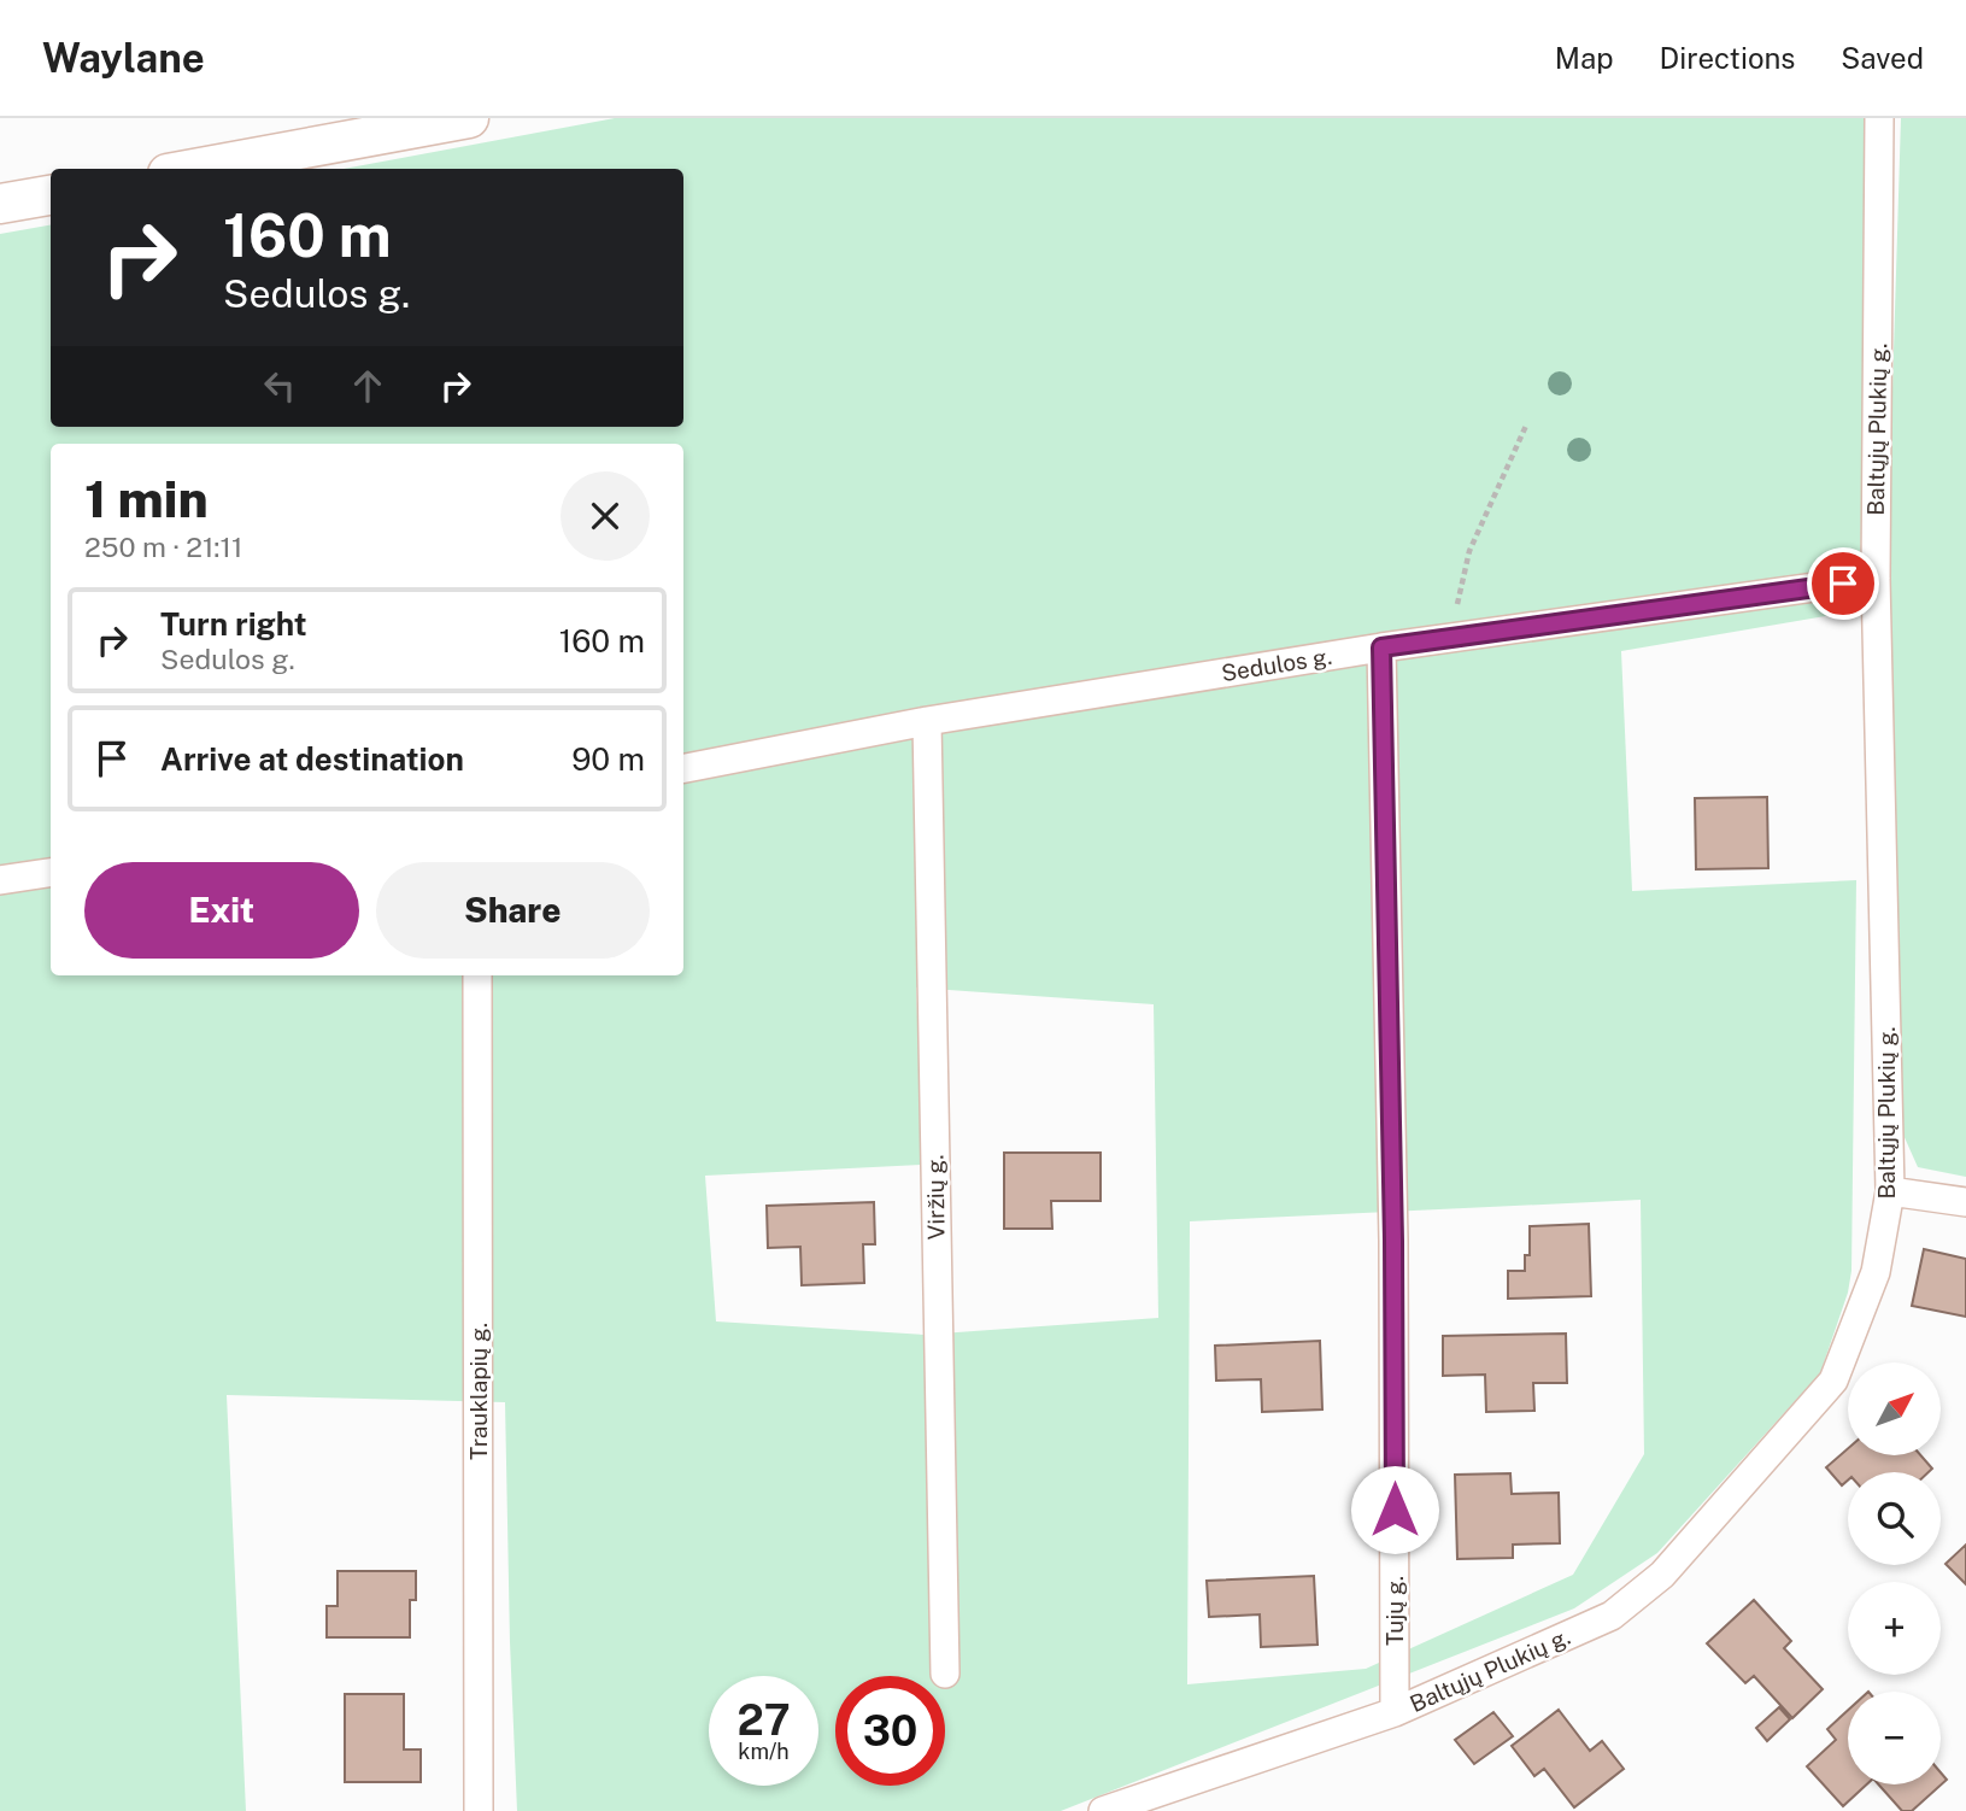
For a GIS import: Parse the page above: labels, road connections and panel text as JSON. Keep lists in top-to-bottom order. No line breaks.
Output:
{"streets":{"street":["Baltųjų Plukių g.","Sedulos g.","Viržių g.","Trauklapių g.","Tujų g."]},"crossings":[["Baltųjų Plukių g.","Sedulos g."],["Baltųjų Plukių g.","Tujų g."],["Sedulos g.","Viržių g."],["Sedulos g.","Tujų g."]],"north":"top right","page":{"header":"Waylane","nav":["Map","Directions","Saved"],"turn":["160 m","Sedulos g."],"heading":["1 min","250 m · 21:11"],"list":[{"name":"Turn right","note":"Sedulos g.","value":"160 m"},{"name":"Arrive at destination","value":"90 m"}],"buttons":["Exit","Share"],"map_buttons":["+","−"],"speed":"27 km/h","limit":"30"}}
